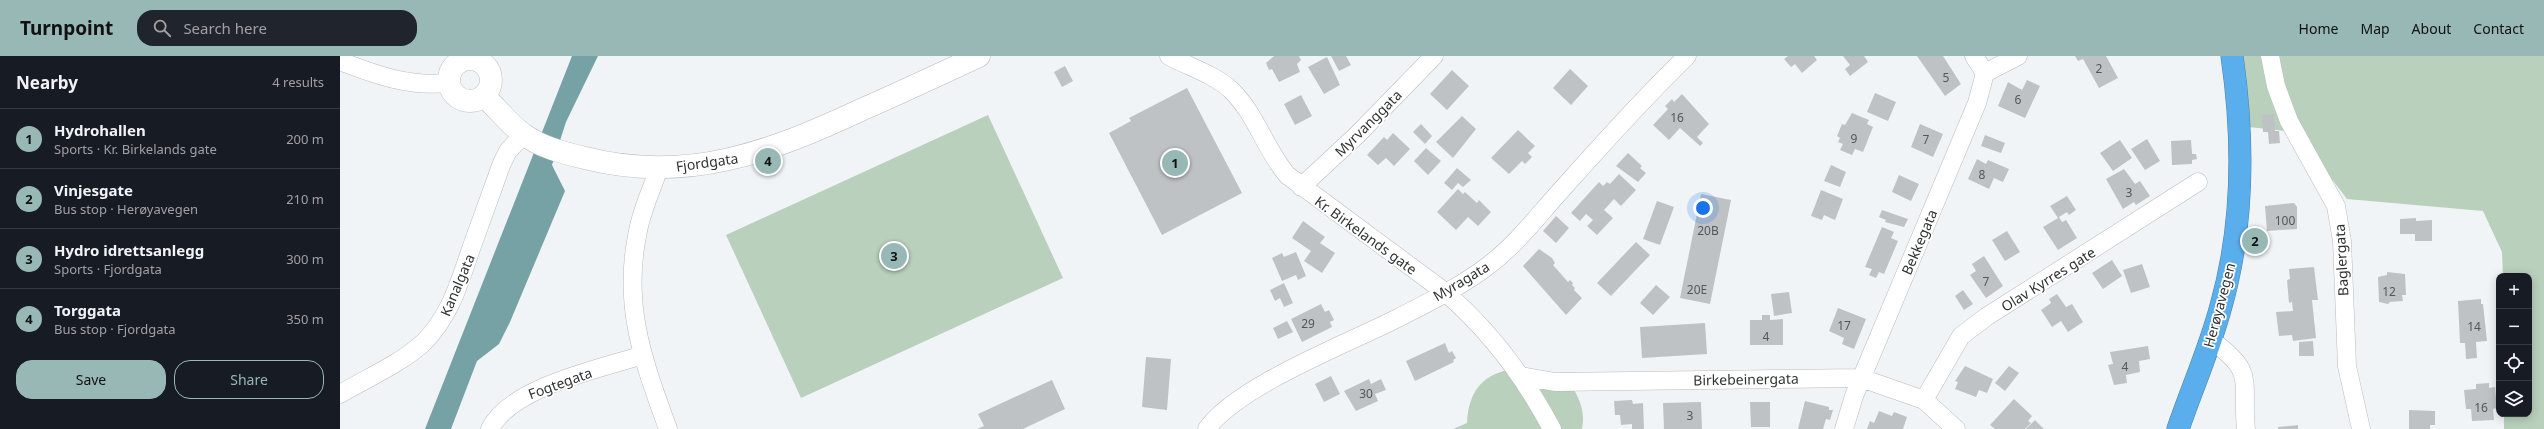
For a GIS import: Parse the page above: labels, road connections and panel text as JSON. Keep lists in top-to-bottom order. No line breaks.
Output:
{"streets":{"highway":["Herøyavegen"],"street":["Myrvanggata","Fjordgata","Kr. Birkelands gate","Bekkegata","Baglergata","Olav Kyrres gate","Myragata","Kanalgata","Birkebeinergata","Fogtegata"]},"crossings":[["Myrvanggata","Kr. Birkelands gate"],["Fjordgata","Kanalgata"],["Kr. Birkelands gate","Myragata"],["Kr. Birkelands gate","Birkebeinergata"],["Bekkegata","Birkebeinergata"],["Olav Kyrres gate","Birkebeinergata"]],"house_numbers":["2","5","6","16","9","7","8","3","100","20B","7","20E","12","29","17","14","4","4","30","16","3"],"page":{"header":"Turnpoint","search":"Search here","nav":["Home","Map","About","Contact"],"heading":["Nearby","4 results"],"list":[{"mark":"1","name":"Hydrohallen","note":"Sports · Kr. Birkelands gate","value":"200 m"},{"mark":"2","name":"Vinjesgate","note":"Bus stop · Herøyavegen","value":"210 m"},{"mark":"3","name":"Hydro idrettsanlegg","note":"Sports · Fjordgata","value":"300 m"},{"mark":"4","name":"Torggata","note":"Bus stop · Fjordgata","value":"350 m"}],"pins":["4","1","2","3"],"map_buttons":["+","−"],"buttons":["Save","Share"]}}
